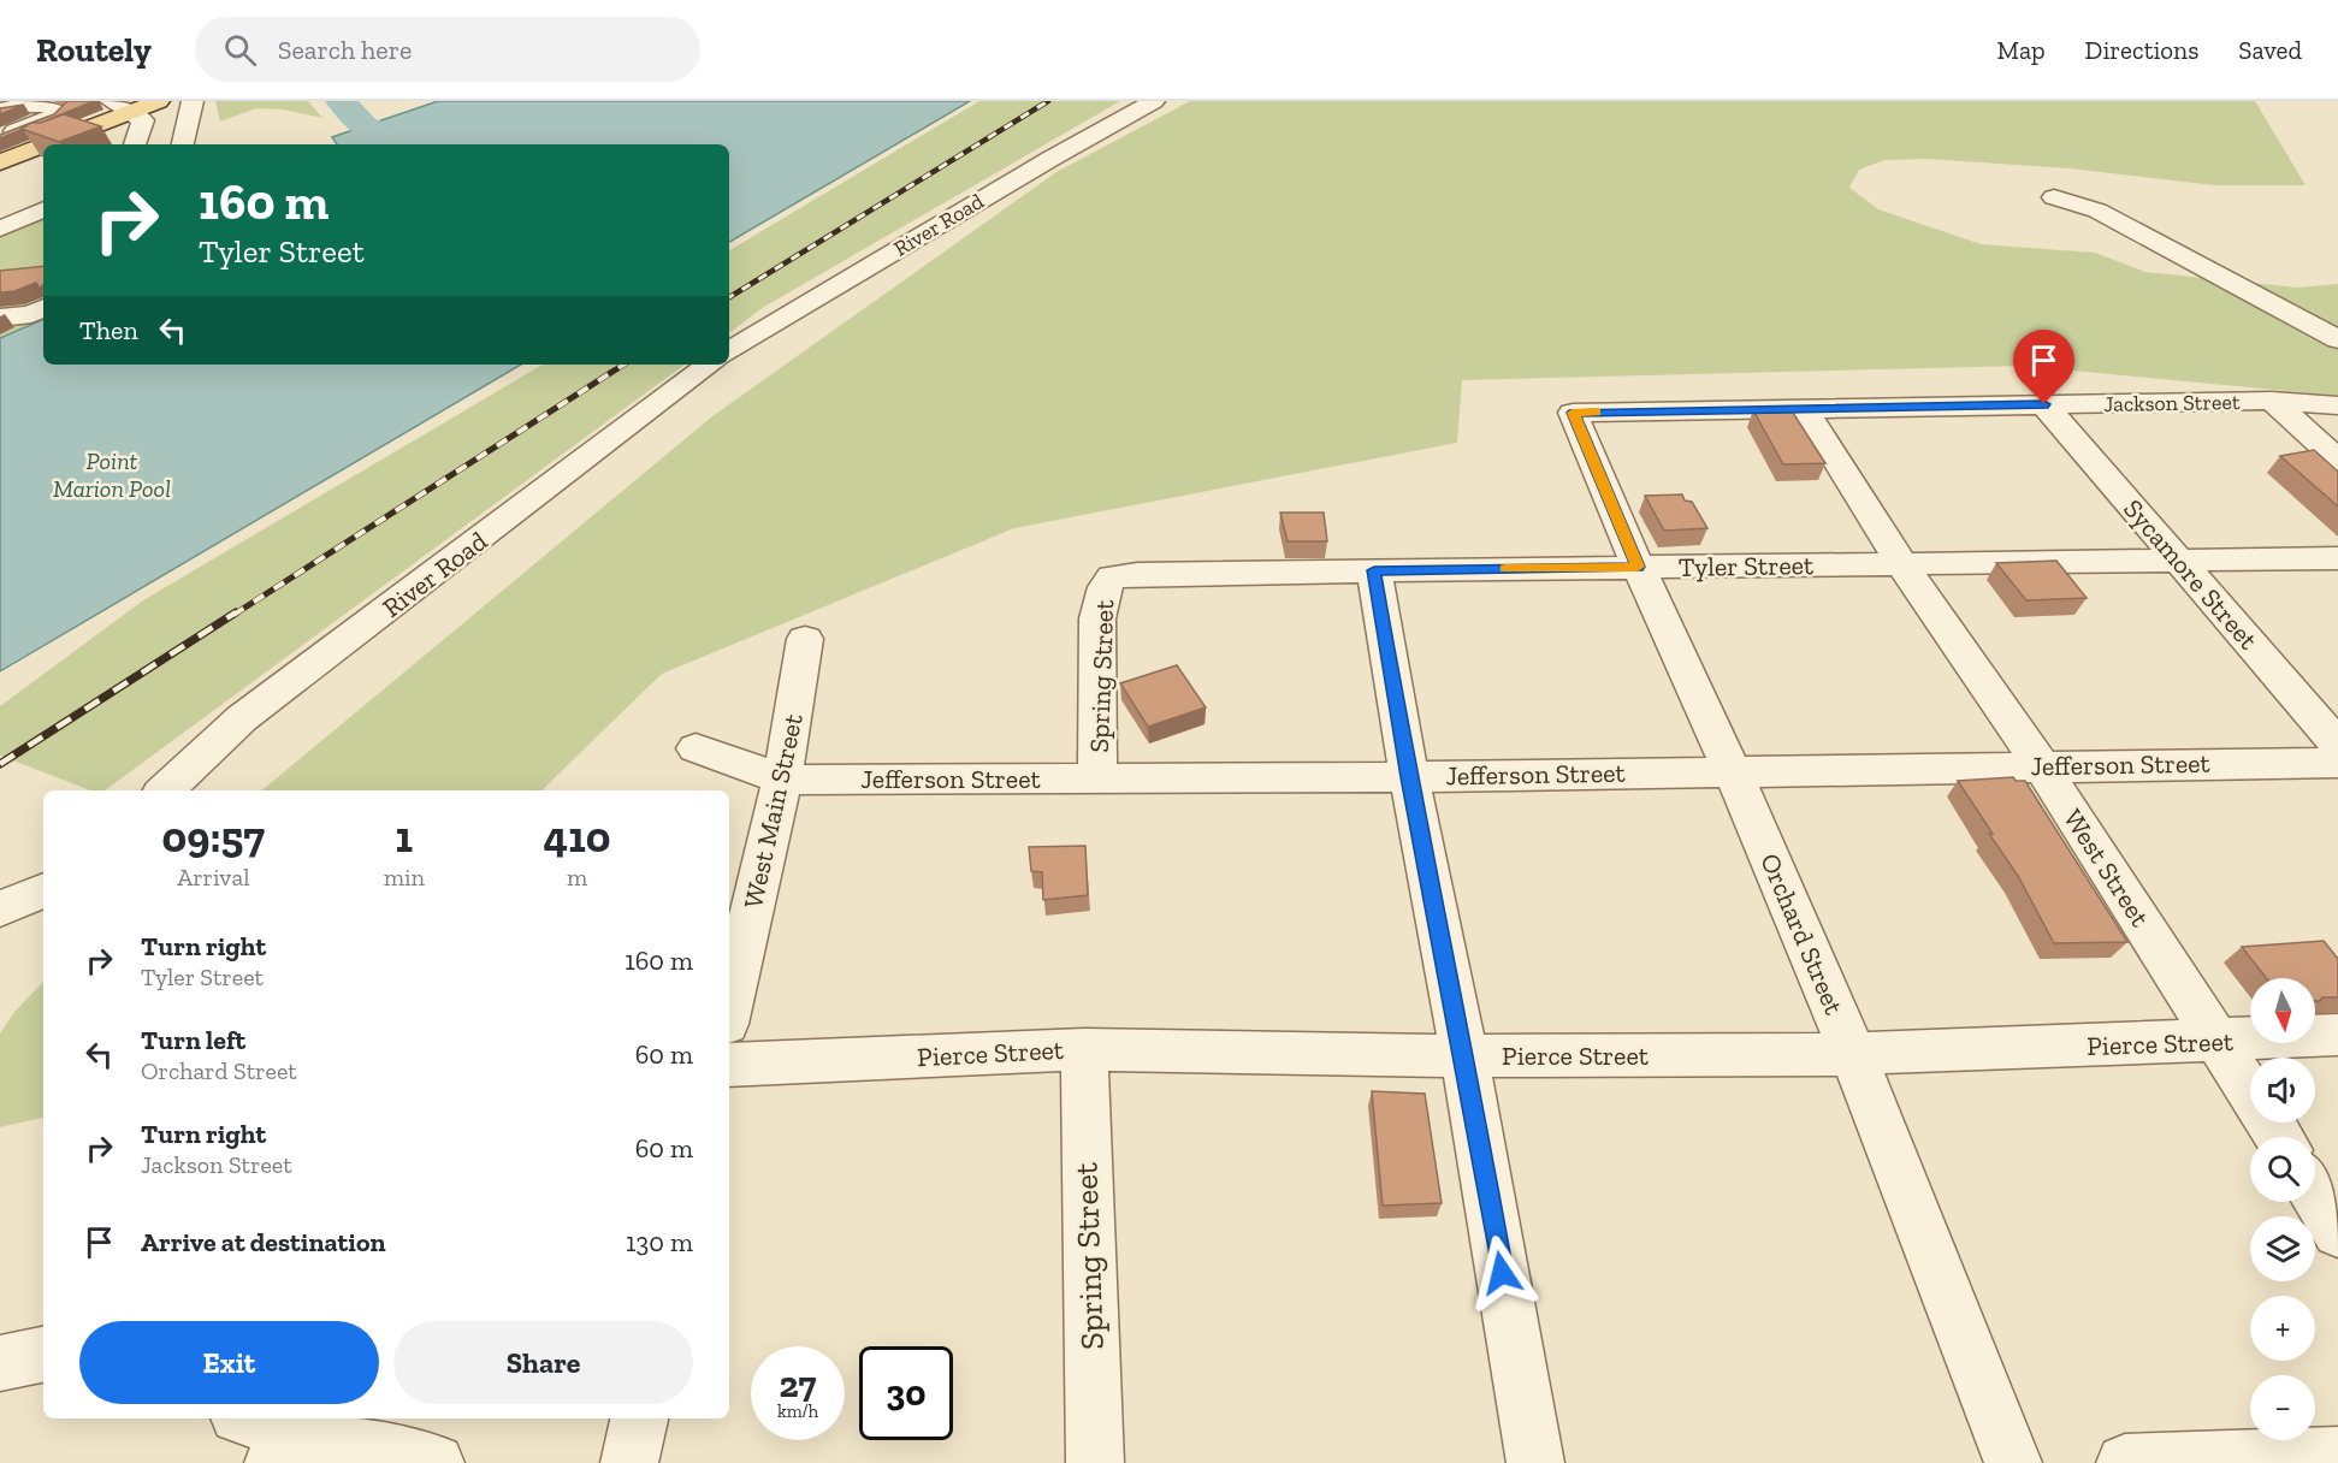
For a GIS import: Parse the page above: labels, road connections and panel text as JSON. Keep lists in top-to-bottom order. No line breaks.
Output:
{"streets":{"street":["River Road","Jackson Street","Tyler Street","Sycamore Street","Spring Street","Jefferson Street","West Main Street","West Street","Orchard Street","Pierce Street"]},"crossings":[["Jackson Street","Sycamore Street"],["Jackson Street","West Street"],["Jackson Street","Orchard Street"],["Tyler Street","Sycamore Street"],["Tyler Street","Spring Street"],["Tyler Street","West Street"],["Tyler Street","Orchard Street"],["Spring Street","Jefferson Street"],["Spring Street","Pierce Street"],["Jefferson Street","West Main Street"],["Jefferson Street","West Street"],["Jefferson Street","Orchard Street"],["West Street","Pierce Street"],["Orchard Street","Pierce Street"]],"water":["Point Marion Pool"],"north":"bottom","page":{"header":"Routely","search":"Search here","nav":["Map","Directions","Saved"],"turn":["160 m","Tyler Street"],"then":"Then","eta":["09:57","Arrival","1","min","410","m"],"list":[{"name":"Turn right","note":"Tyler Street","value":"160 m"},{"name":"Turn left","note":"Orchard Street","value":"60 m"},{"name":"Turn right","note":"Jackson Street","value":"60 m"},{"name":"Arrive at destination","value":"130 m"}],"map_buttons":["+","−"],"buttons":["Exit","Share"],"speed":"27 km/h","limit":"30"}}
